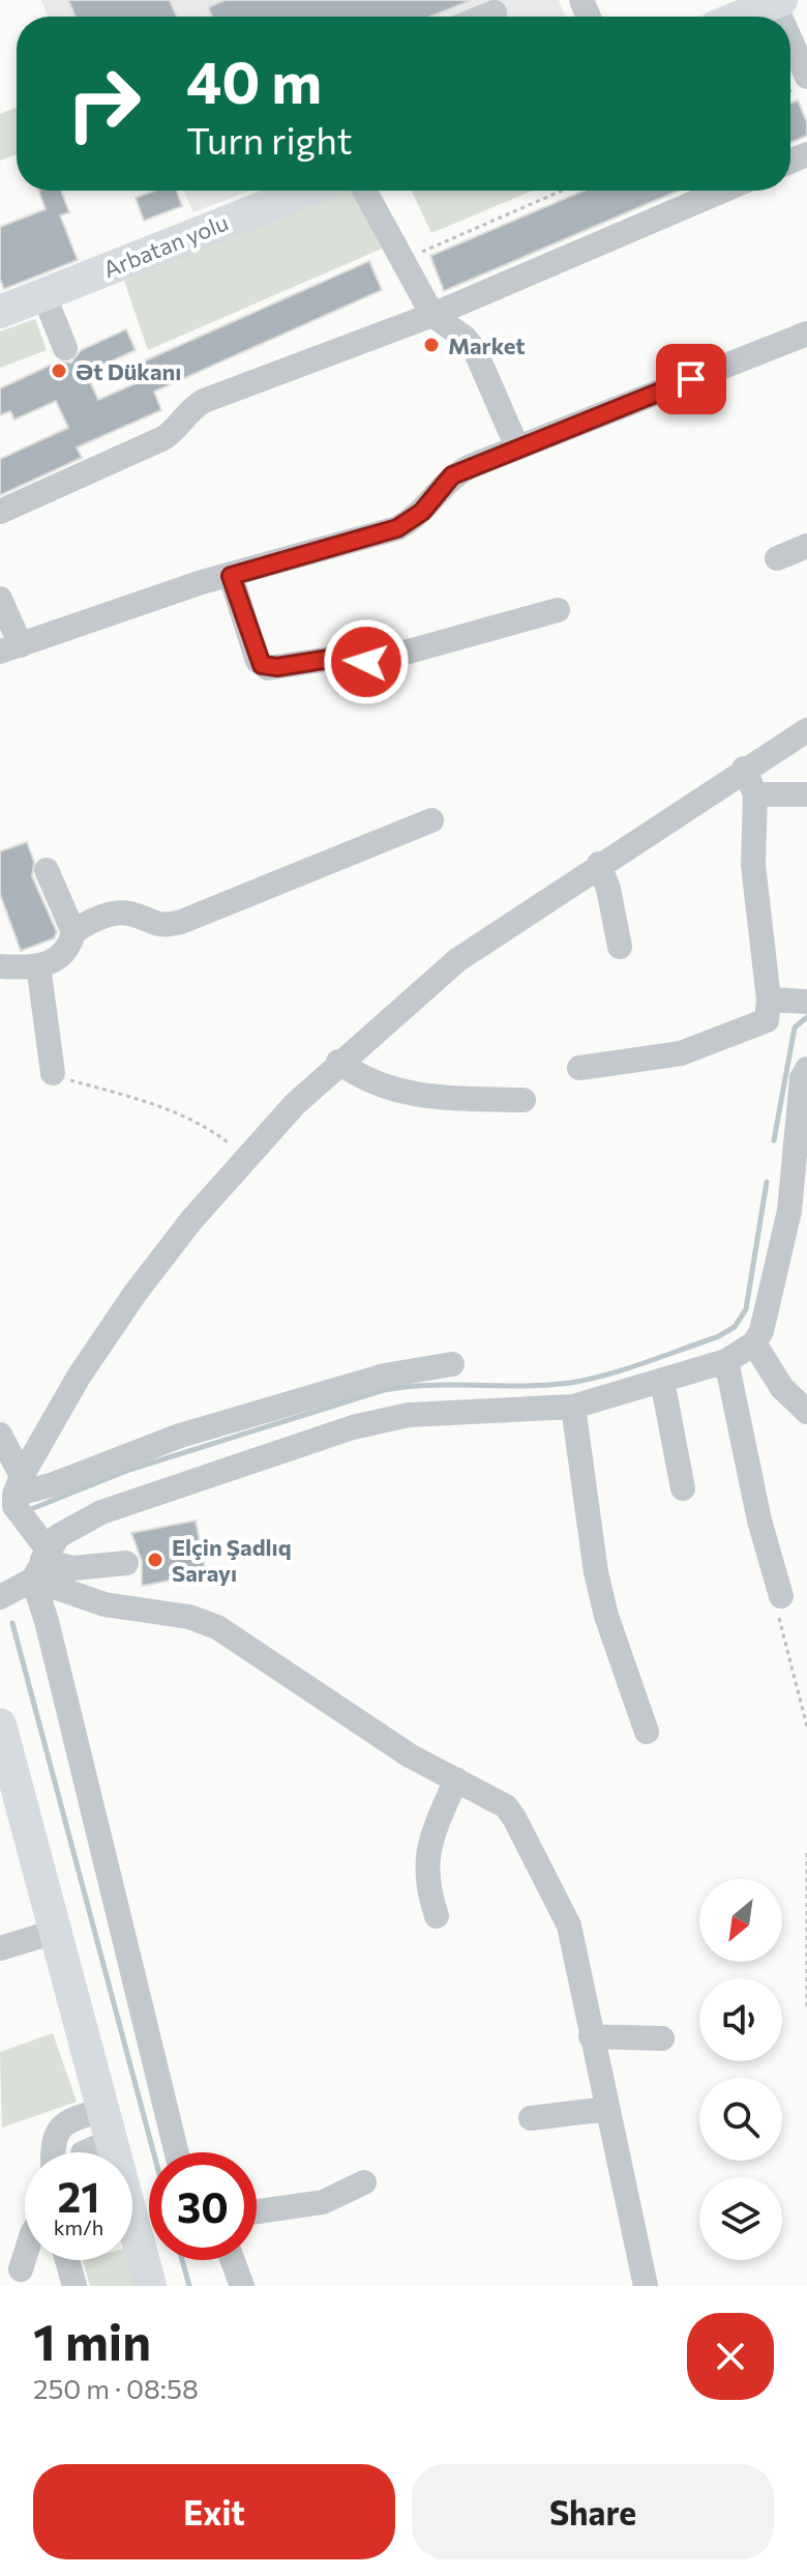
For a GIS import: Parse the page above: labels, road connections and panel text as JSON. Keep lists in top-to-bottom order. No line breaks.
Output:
{"streets":{"main road":["Arbatan yolu"]},"places":["Market","Ət Dükanı","Elçin Şadlıq Sarayı"],"north":"bottom left","page":{"turn":["40 m","Turn right"],"speed":"21 km/h","limit":"30","heading":["1 min","250 m · 08:58"],"buttons":["Exit","Share"]}}
